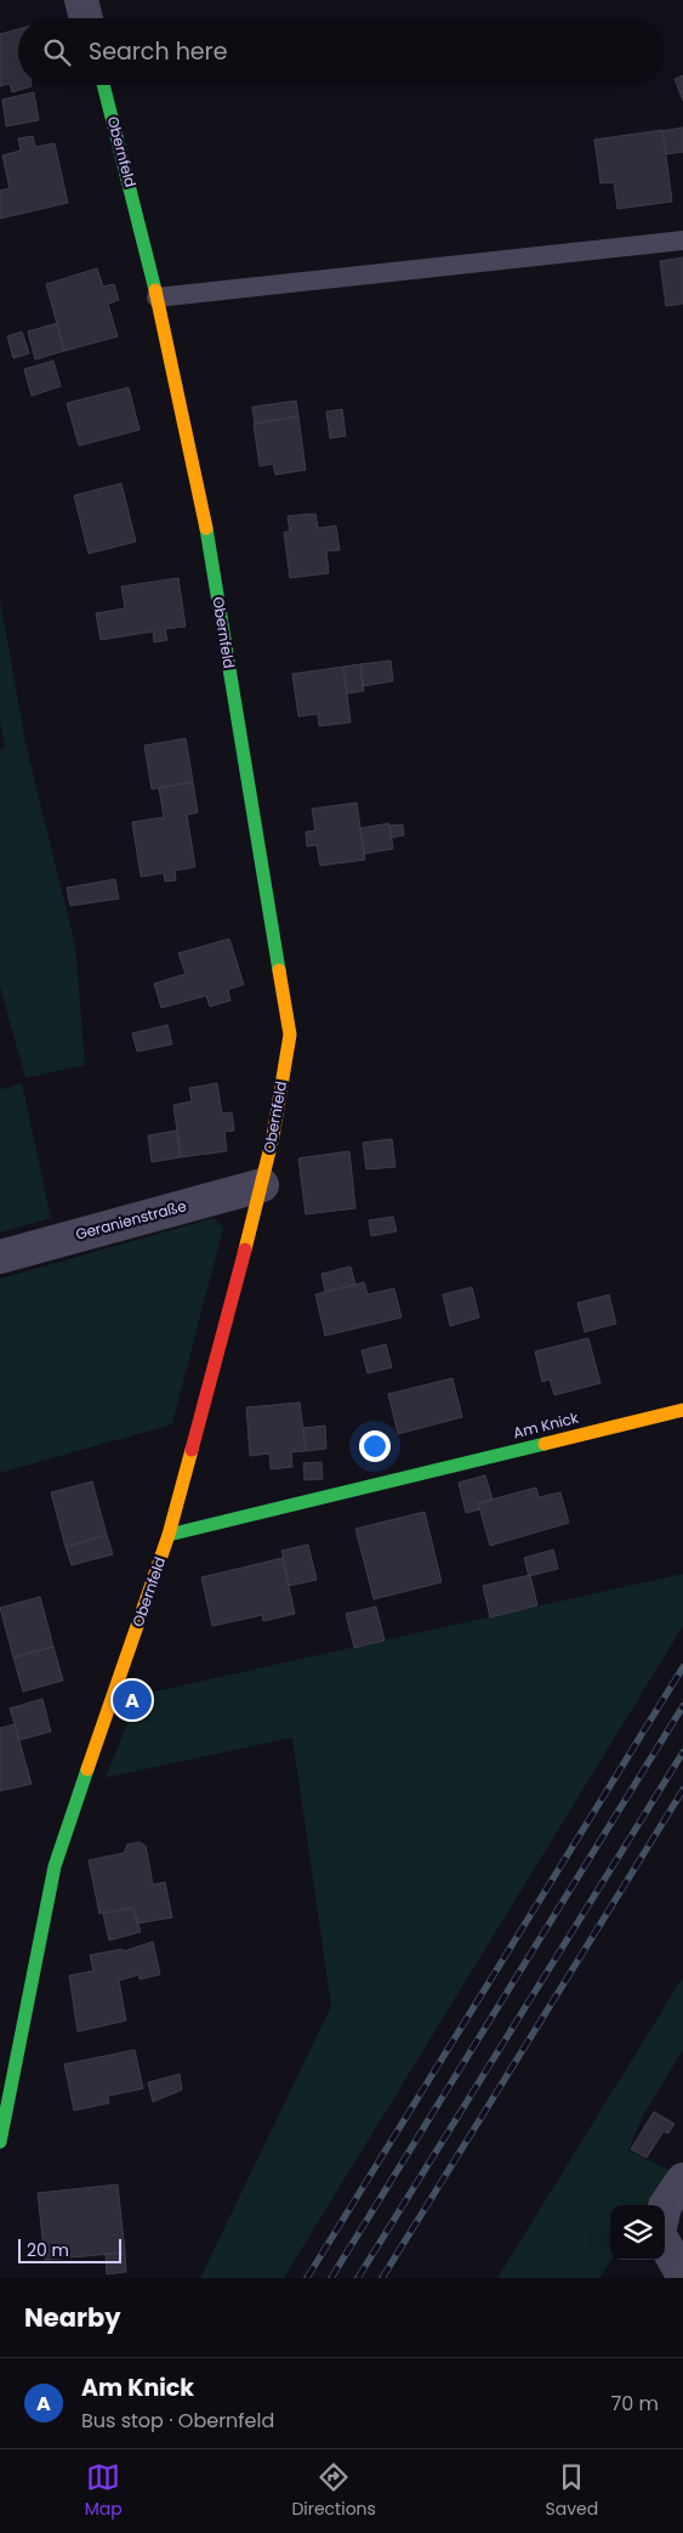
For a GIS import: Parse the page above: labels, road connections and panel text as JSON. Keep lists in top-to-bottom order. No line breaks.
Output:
{"streets":{"street":["Obernfeld","Geranienstraße","Am Knick"]},"crossings":[["Obernfeld","Geranienstraße"],["Obernfeld","Am Knick"]],"scale_bar":"20 m","page":{"search":"Search here","pins":"A","scale":"20 m","heading":"Nearby","list":[{"mark":"A","name":"Am Knick","note":"Bus stop · Obernfeld","value":"70 m"}],"nav":["Map","Directions","Saved"]}}
